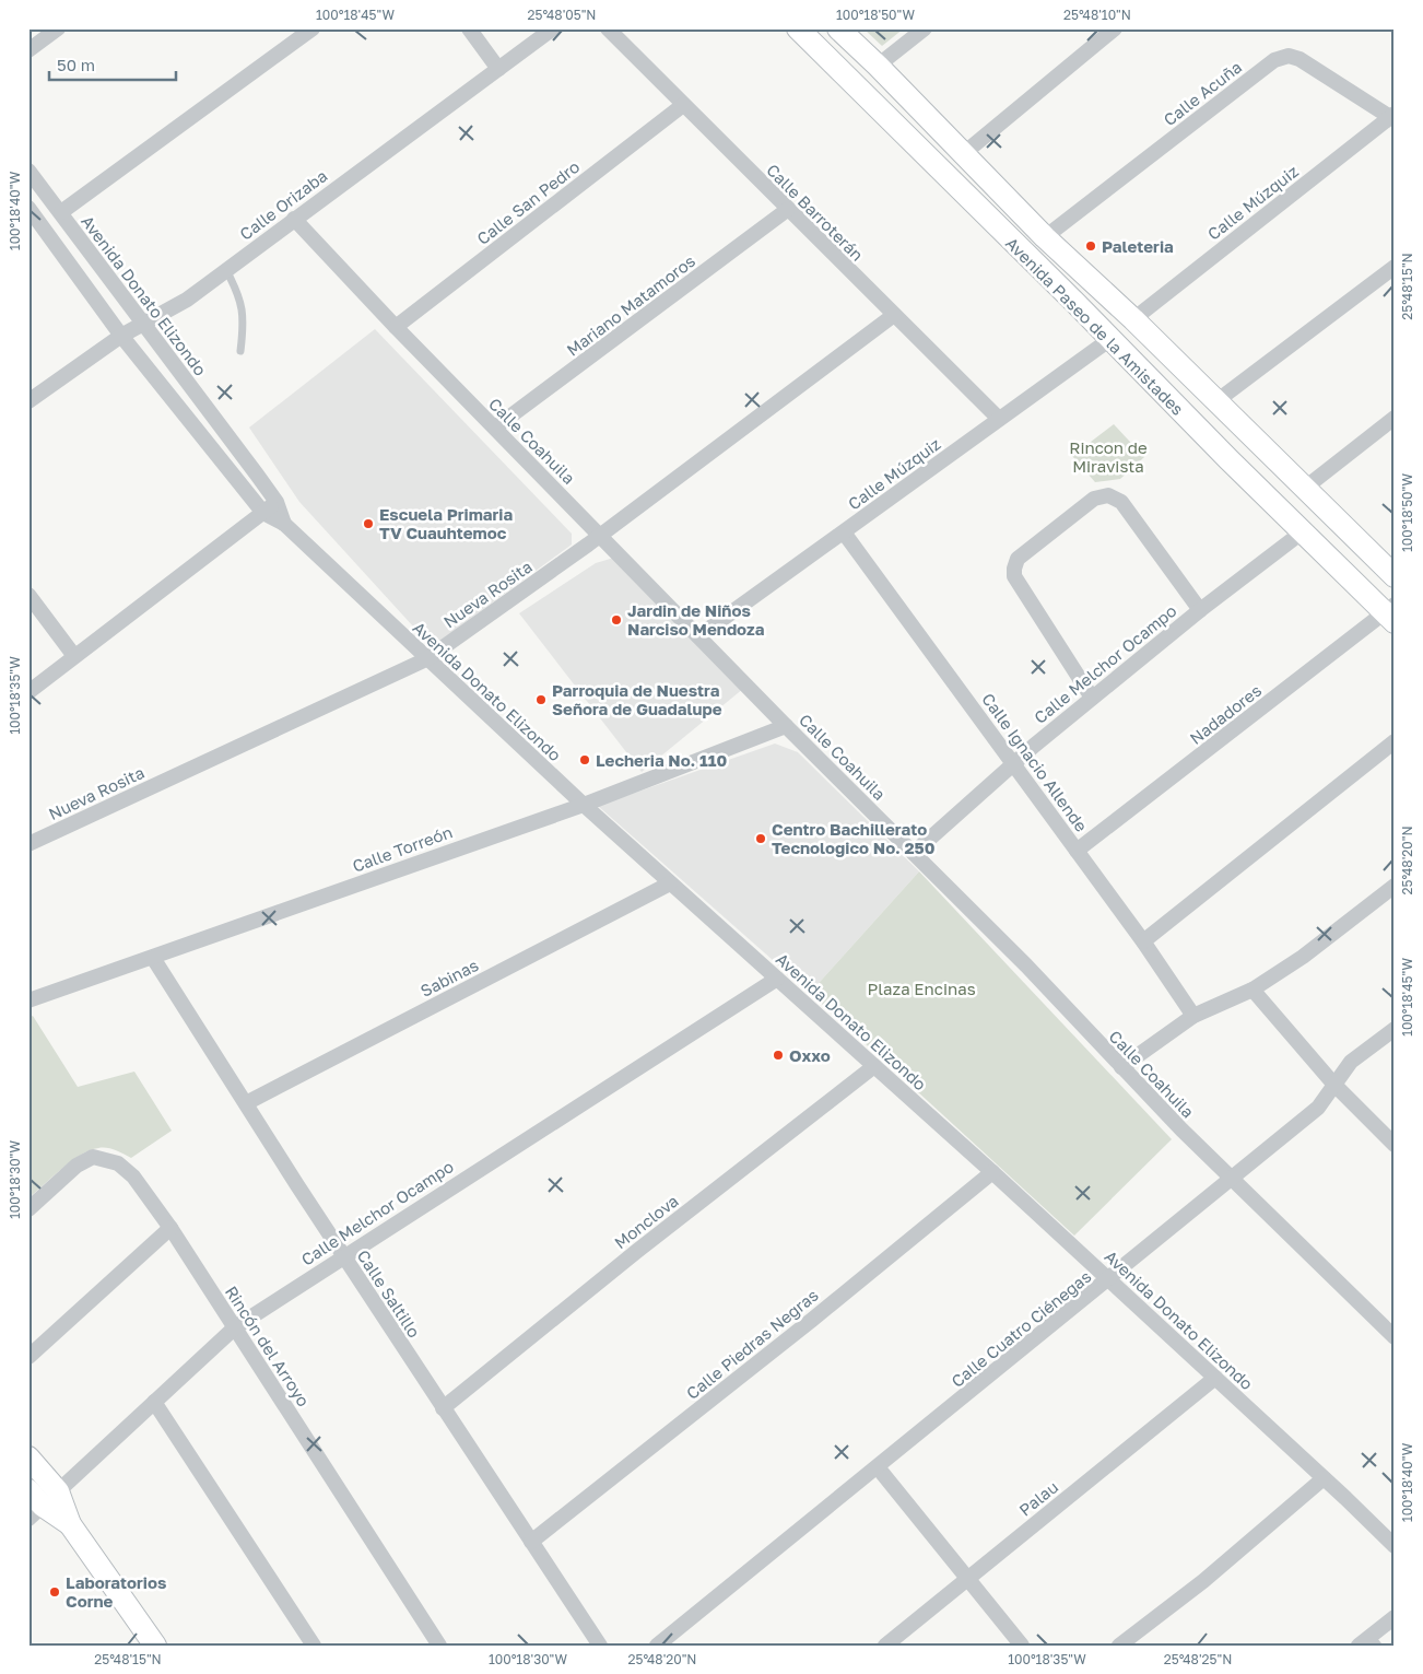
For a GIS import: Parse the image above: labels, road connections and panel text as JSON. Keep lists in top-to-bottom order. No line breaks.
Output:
{"streets":{"street":["Calle Acuña","Calle San Pedro","Calle Múzquiz","Calle Orizaba","Calle Barroterán","Avenida Donato Elizondo","Mariano Matamoros","Avenida Paseo de la Amistades","Calle Coahuila","Nueva Rosita","Calle Melchor Ocampo","Nadadores","Calle Ignacio Allende","Calle Torreón","Sabinas","Monclova","Calle Saltillo","Calle Cuatro Ciénegas","Calle Piedras Negras","Rincón del Arroyo","Palau"]},"crossings":[["Calle Acuña","Calle Múzquiz"],["Calle Acuña","Avenida Paseo de la Amistades"],["Calle San Pedro","Calle Barroterán"],["Calle San Pedro","Calle Coahuila"],["Calle Múzquiz","Calle Barroterán"],["Calle Múzquiz","Avenida Paseo de la Amistades"],["Calle Múzquiz","Calle Coahuila"],["Calle Múzquiz","Calle Ignacio Allende"],["Calle Orizaba","Avenida Donato Elizondo"],["Calle Orizaba","Calle Coahuila"],["Calle Barroterán","Mariano Matamoros"],["Calle Barroterán","Nueva Rosita"],["Avenida Donato Elizondo","Nueva Rosita"],["Avenida Donato Elizondo","Calle Melchor Ocampo"],["Avenida Donato Elizondo","Calle Torreón"],["Avenida Donato Elizondo","Sabinas"],["Avenida Donato Elizondo","Monclova"],["Avenida Donato Elizondo","Calle Cuatro Ciénegas"],["Avenida Donato Elizondo","Calle Piedras Negras"],["Avenida Donato Elizondo","Palau"],["Mariano Matamoros","Calle Coahuila"],["Avenida Paseo de la Amistades","Calle Melchor Ocampo"],["Avenida Paseo de la Amistades","Nadadores"],["Calle Coahuila","Nueva Rosita"],["Calle Coahuila","Calle Melchor Ocampo"],["Calle Coahuila","Calle Torreón"],["Calle Coahuila","Calle Cuatro Ciénegas"],["Calle Melchor Ocampo","Calle Ignacio Allende"],["Calle Melchor Ocampo","Calle Saltillo"],["Calle Melchor Ocampo","Rincón del Arroyo"],["Nadadores","Calle Ignacio Allende"],["Calle Torreón","Calle Saltillo"],["Sabinas","Calle Saltillo"],["Monclova","Calle Saltillo"],["Calle Saltillo","Calle Piedras Negras"]],"parks":["Rincon de Miravista","Plaza Encinas"],"places":["Paleteria","Escuela Primaria TV Cuauhtemoc","Jardin de Niños Narciso Mendoza","Parroquia de Nuestra Señora de Guadalupe","Lecheria No. 110","Centro Bachillerato Tecnologico No. 250","Oxxo","Laboratorios Corne"],"scale_bar":"50 m","coordinates":["100°18'45\"W","25°48'05\"N","100°18'50\"W","25°48'10\"N","100°18'40\"W","25°48'15\"N","100°18'35\"W","25°48'20\"N","100°18'30\"W","25°48'25\"N"]}
